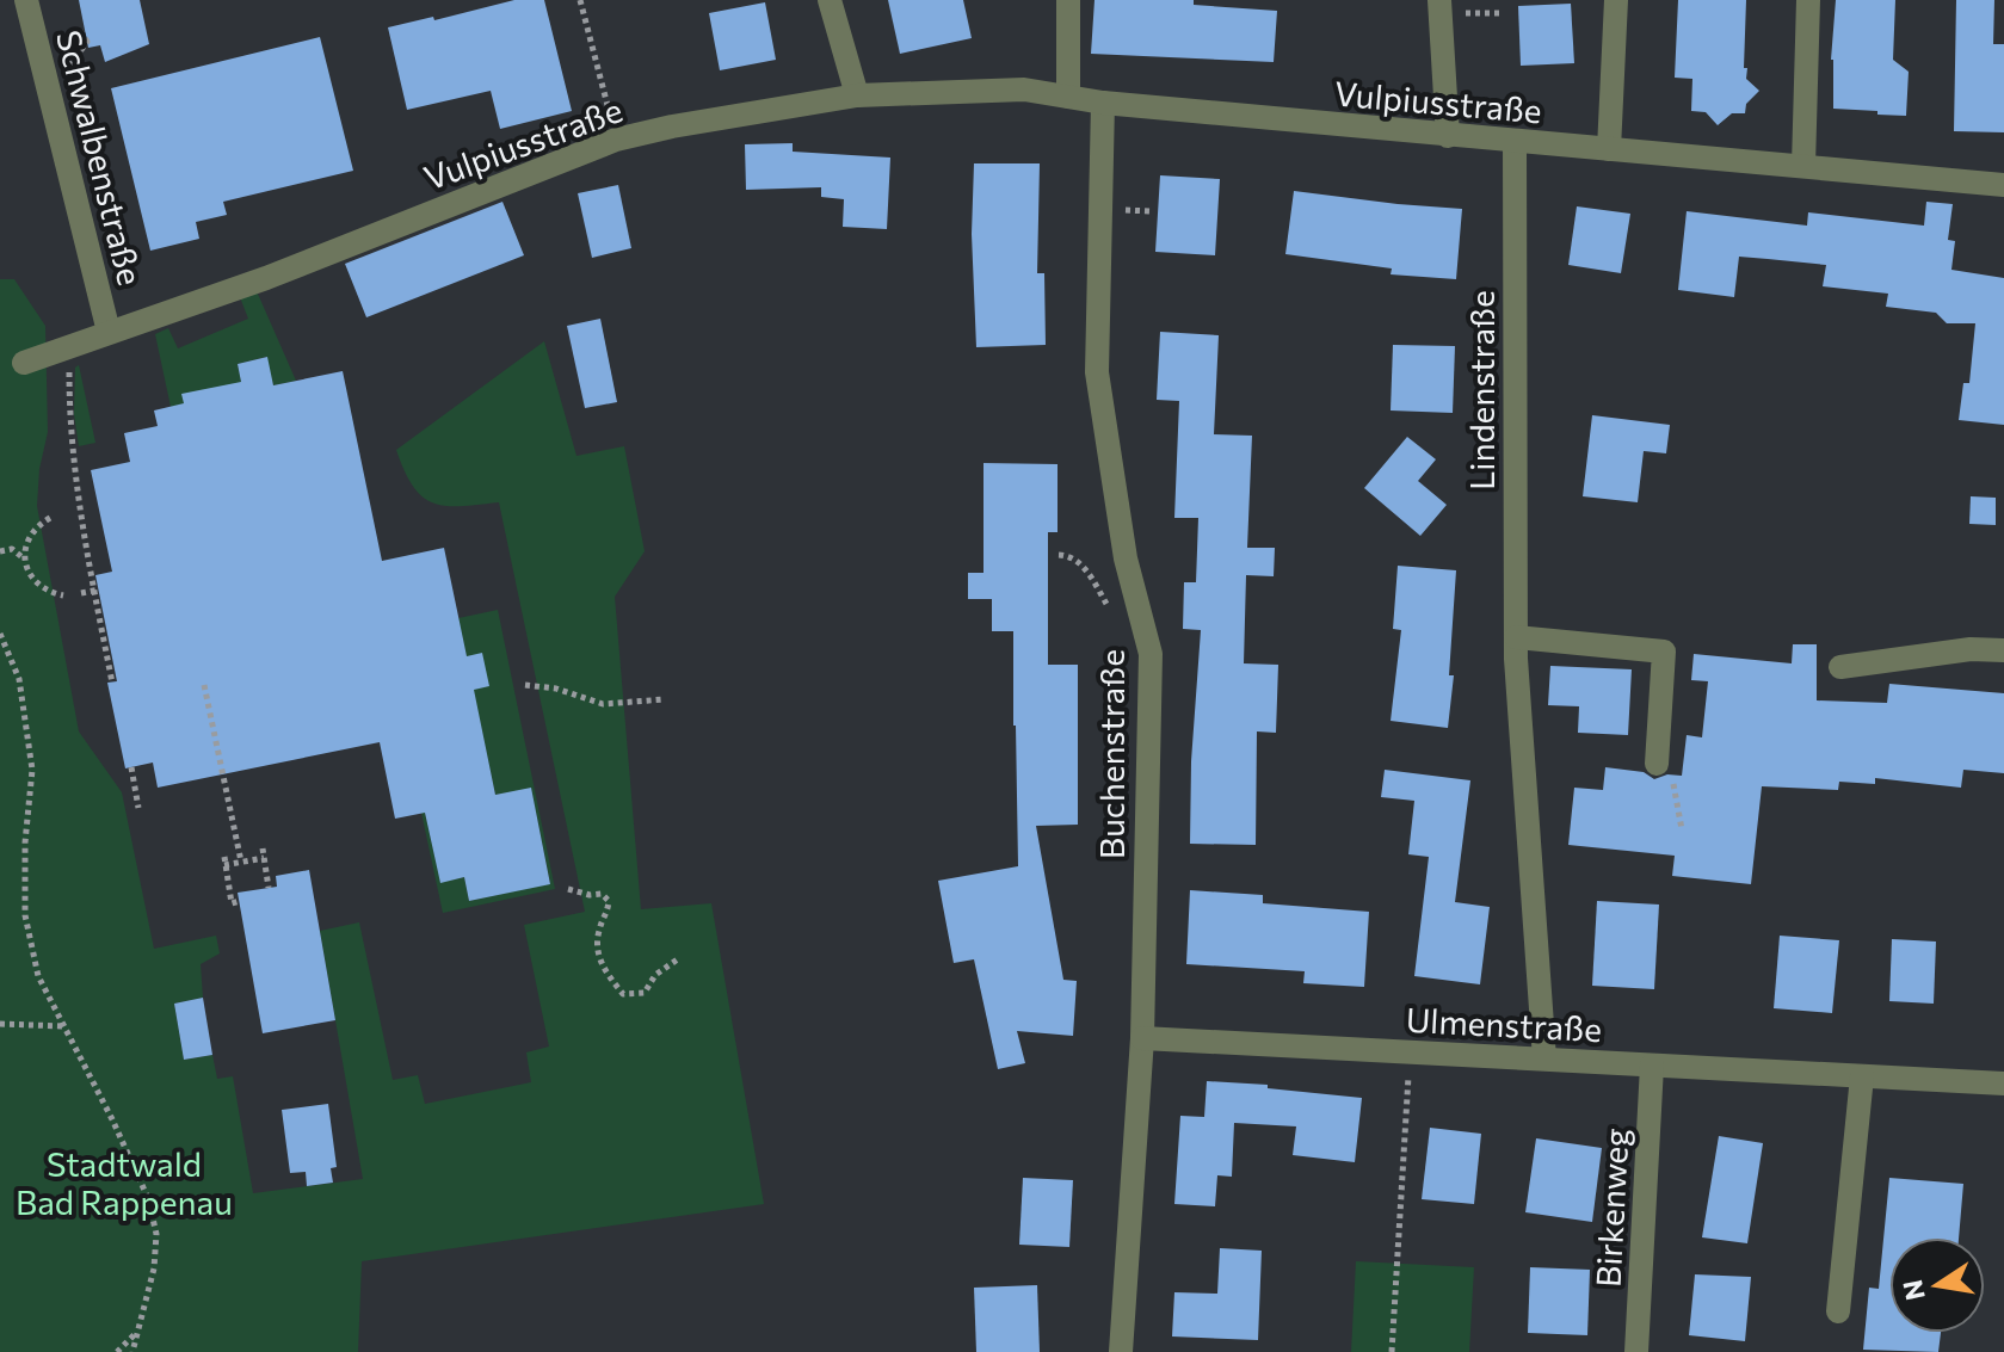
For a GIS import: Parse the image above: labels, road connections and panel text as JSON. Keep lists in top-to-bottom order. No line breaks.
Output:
{"streets":{"street":["Vulpiusstraße","Schwalbenstraße","Lindenstraße","Buchenstraße","Ulmenstraße","Birkenweg"]},"crossings":[["Vulpiusstraße","Schwalbenstraße"],["Vulpiusstraße","Lindenstraße"],["Vulpiusstraße","Buchenstraße"],["Lindenstraße","Ulmenstraße"],["Buchenstraße","Ulmenstraße"],["Ulmenstraße","Birkenweg"]],"parks":["Stadtwald Bad Rappenau"],"north":"left"}
